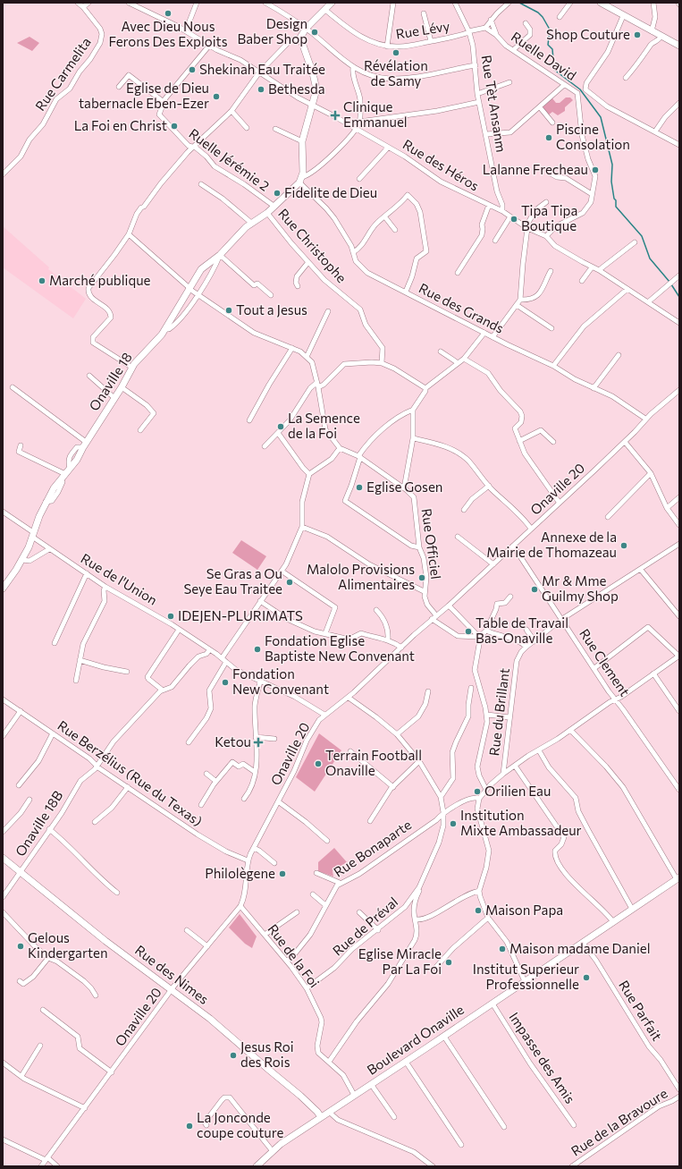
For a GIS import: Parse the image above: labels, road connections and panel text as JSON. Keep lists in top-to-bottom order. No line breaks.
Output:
{"streets":{"street":["Rue Lévy","Ruelle David","Rue Carmelita","Rue Tèt Ansanm","Ruelle Jérémie 2","Rue des Héros","Rue Christophe","Rue des Grands","Onaville 18","Onaville 20","Rue Officiel","Rue de l'Union","Rue Clement","Rue du Brillant","Rue Berzélius (Rue du Texas)","Onaville 18B","Rue Bonaparte","Rue de Préval","Rue de la Foi","Rue des Nimes","Rue Parfait","Boulevard Onaville","Impasse des Amis","Rue de la Bravoure"]},"crossings":[["Rue Lévy","Rue Tèt Ansanm"],["Rue Tèt Ansanm","Rue des Héros"],["Ruelle Jérémie 2","Onaville 18"],["Rue des Héros","Onaville 18"],["Rue Christophe","Onaville 18"],["Rue des Grands","Onaville 18"],["Rue des Grands","Onaville 20"],["Onaville 18","Rue de l'Union"],["Onaville 20","Rue Officiel"],["Onaville 20","Rue de l'Union"],["Onaville 20","Rue Clement"],["Onaville 20","Rue Berzélius (Rue du Texas)"],["Onaville 20","Rue de Préval"],["Onaville 20","Rue de la Foi"],["Onaville 20","Rue des Nimes"],["Rue de l'Union","Onaville 18B"],["Rue Clement","Rue du Brillant"],["Rue Berzélius (Rue du Texas)","Onaville 18B"],["Onaville 18B","Rue des Nimes"],["Rue Bonaparte","Rue de Préval"],["Rue Bonaparte","Rue de la Foi"],["Rue de Préval","Rue de la Foi"],["Rue de la Foi","Boulevard Onaville"],["Rue des Nimes","Boulevard Onaville"],["Rue Parfait","Boulevard Onaville"],["Boulevard Onaville","Impasse des Amis"]],"places":{"other":["Avec Dieu Nous Ferons Des Exploits","Design Baber Shop","Shop Couture","Révélation de Samy","Shekinah Eau Traitée","Bethesda","Eglise de Dieu tabernacle Eben-Ezer","La Foi en Christ","Piscine Consolation","Lalanne Frecheau","Fidelite de Dieu","Tipa Tipa Boutique","Marché publique","Tout a Jesus","La Semence de la Foi","Eglise Gosen","Annexe de la Mairie de Thomazeau","Malolo Provisions Alimentaires","Se Gras a Ou Seye Eau Traitee","Mr & Mme Guilmy Shop","IDEJEN-PLURIMATS","Table de Travail Bas-Onaville","Fondation Eglise Baptiste New Convenant","Fondation New Convenant","Terrain Football Onaville","Orilien Eau","Institution Mixte Ambassadeur","Philolègene","Maison Papa","Gelous Kindergarten","Maison madame Daniel","Eglise Miracle Par La Foi","Institut Superieur Professionnelle","Jesus Roi des Rois","La Jonconde coupe couture"],"health":["Clinique Emmanuel","Ketou"]}}
